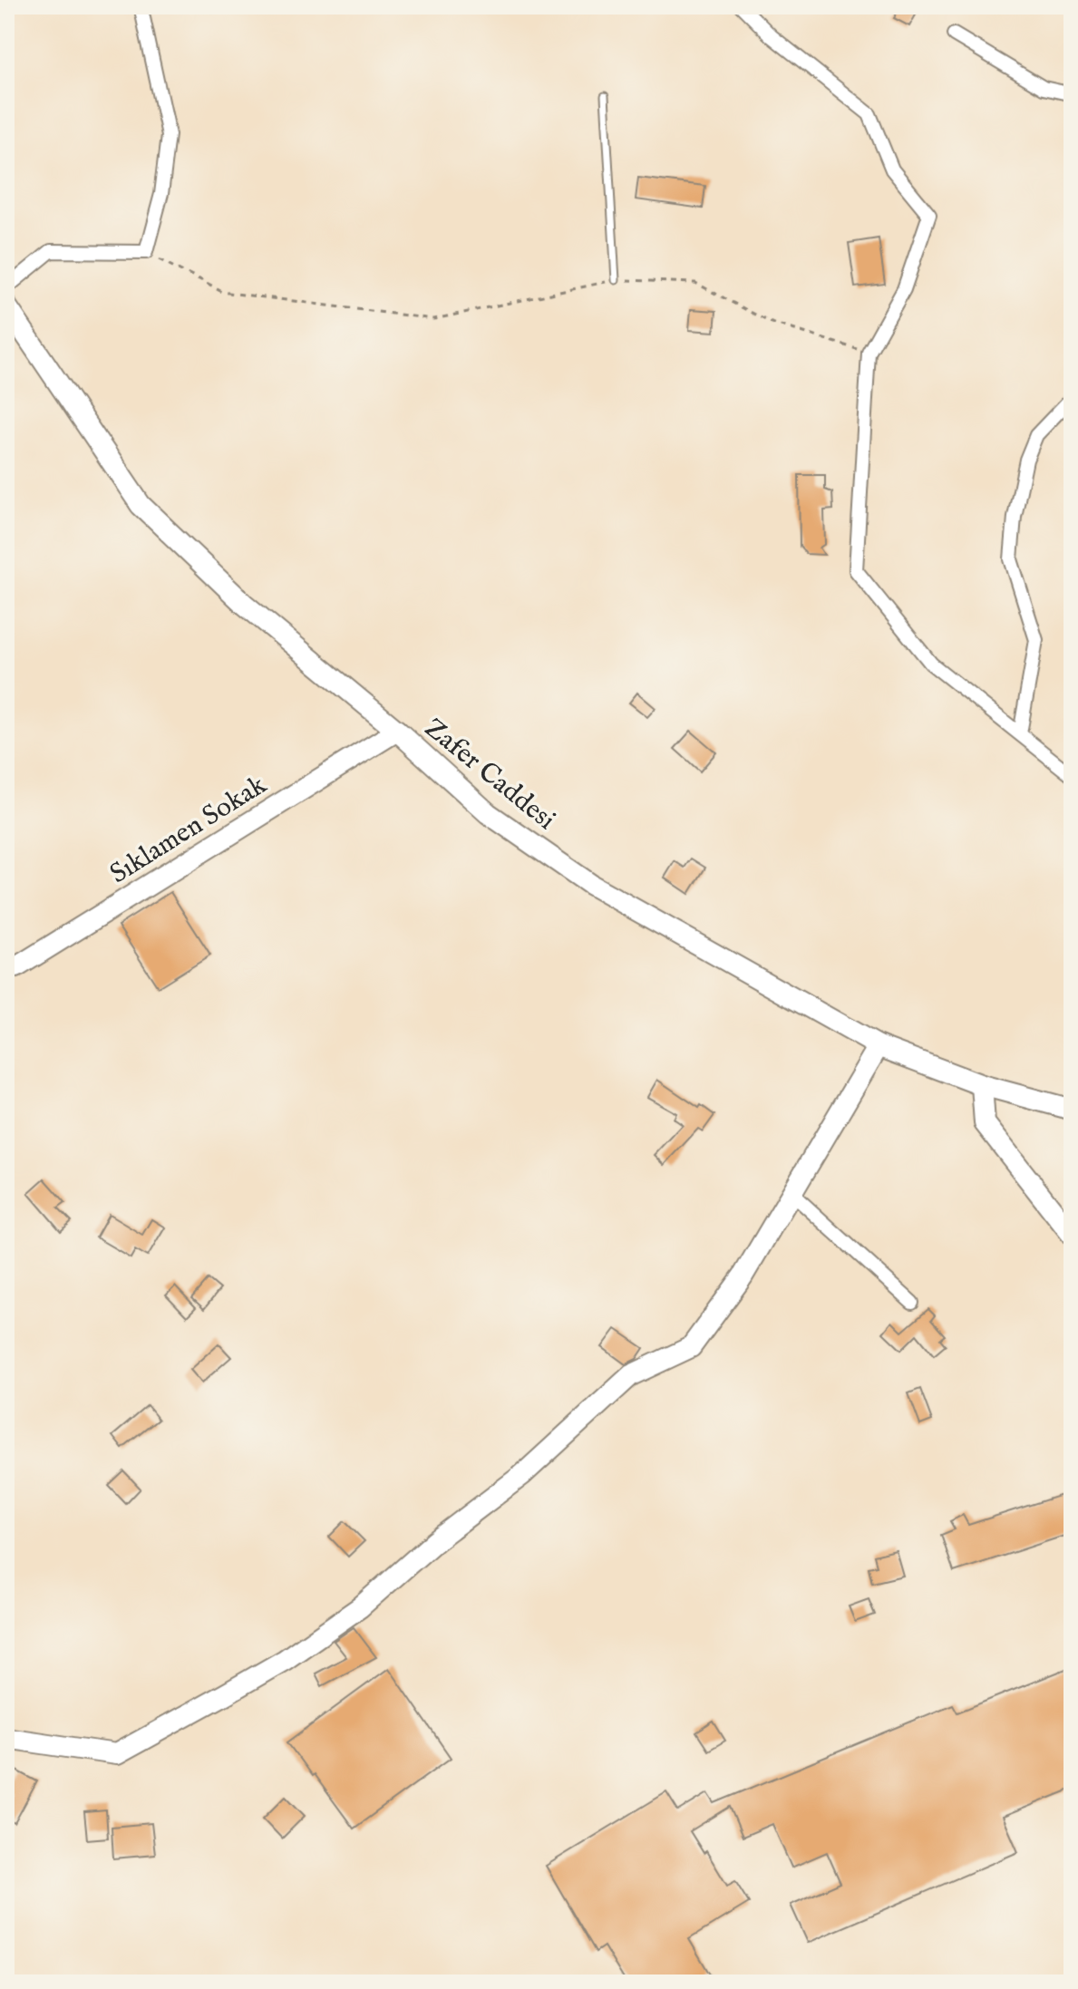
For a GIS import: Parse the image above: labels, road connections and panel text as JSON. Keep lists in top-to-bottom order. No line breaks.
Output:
{"streets":{"street":["Zafer Caddesi","Sıklamen Sokak"]},"crossings":[["Zafer Caddesi","Sıklamen Sokak"]]}
